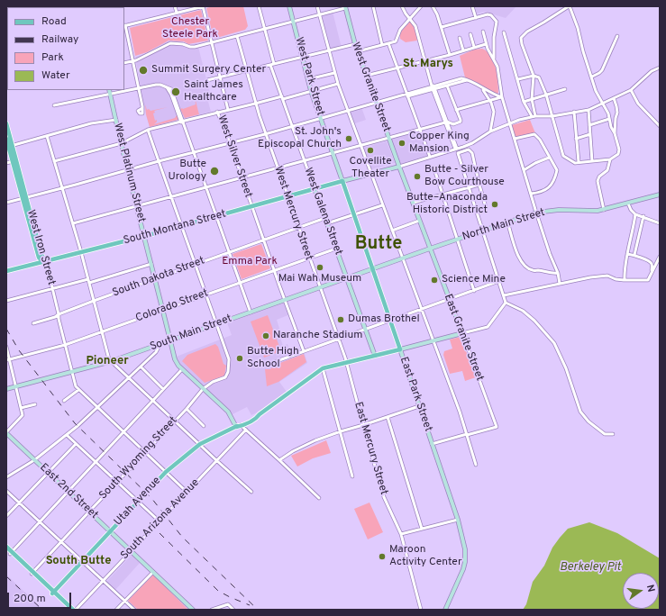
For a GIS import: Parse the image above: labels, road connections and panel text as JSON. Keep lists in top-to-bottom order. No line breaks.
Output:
{"streets":{"main road":["West Park Street","South Montana Street","West Iron Street","East Park Street","Utah Avenue"],"street":["West Granite Street","West Silver Street","West Platinum Street","West Galena Street","West Mercury Street","North Main Street","South Dakota Street","Colorado Street","South Main Street","East Granite Street","East Mercury Street","South Wyoming Street","East 2nd Street","South Arizona Avenue"]},"crossings":[["West Park Street","North Main Street"],["West Park Street","South Montana Street"],["West Park Street","South Main Street"],["West Park Street","East Park Street"],["West Granite Street","North Main Street"],["West Granite Street","East Granite Street"],["West Silver Street","South Montana Street"],["West Silver Street","South Dakota Street"],["West Silver Street","Colorado Street"],["West Silver Street","South Main Street"],["West Platinum Street","South Montana Street"],["West Platinum Street","South Dakota Street"],["West Platinum Street","Colorado Street"],["West Platinum Street","South Main Street"],["West Platinum Street","South Wyoming Street"],["West Platinum Street","Utah Avenue"],["West Galena Street","South Montana Street"],["West Galena Street","South Dakota Street"],["West Galena Street","Colorado Street"],["West Galena Street","South Main Street"],["West Mercury Street","South Montana Street"],["West Mercury Street","South Dakota Street"],["West Mercury Street","Colorado Street"],["West Mercury Street","South Main Street"],["West Mercury Street","East Mercury Street"],["North Main Street","South Main Street"],["North Main Street","East Granite Street"],["North Main Street","East Park Street"],["South Montana Street","West Iron Street"],["West Iron Street","South Dakota Street"],["West Iron Street","Colorado Street"],["West Iron Street","South Main Street"],["South Main Street","East Park Street"],["South Main Street","East Mercury Street"],["South Main Street","South Wyoming Street"],["South Wyoming Street","East 2nd Street"],["East 2nd Street","Utah Avenue"],["East 2nd Street","South Arizona Avenue"]],"districts":["St. Marys","Butte","Pioneer","South Butte"],"water":["Berkeley Pit"],"parks":["Chester Steele Park","Emma Park"],"places":["Summit Surgery Center","Saint James Healthcare","St. John's Episcopal Church","Copper King Mansion","Covellite Theater","Butte Urology","Butte - Silver Bow Courthouse","Butte–Anaconda Historic District","Mai Wah Museum","Science Mine","Dumas Brothel","Naranche Stadium","Butte High School","Maroon Activity Center"],"legend":["Road","Railway","Park","Water"],"scale_bar":"200 m","north":"right"}
